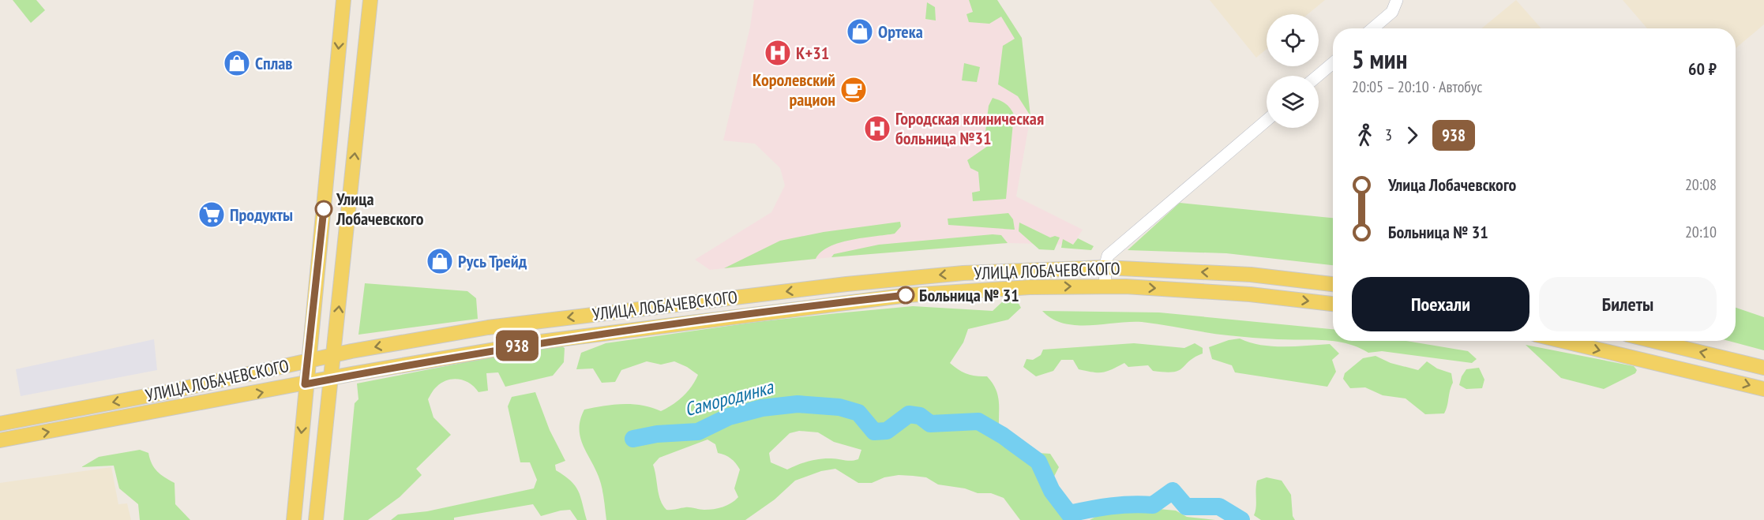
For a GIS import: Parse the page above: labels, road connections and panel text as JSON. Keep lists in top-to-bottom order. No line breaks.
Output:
{"streets":{"main road":["УЛИЦА ЛОБАЧЕВСКОГО"]},"water":["Самородинка"],"places":{"shop":["Ортека","Сплав","Русь Трейд"],"hospital":["К+31","Городская клиническая больница №31"],"cafe":["Королевский рацион"],"other":["Улица Лобачевского","Больница № 31"],"supermarket":["Продукты"]},"lines":["bus line 938"],"page":{"on_map":"938","heading":["5 мин","20:05 – 20:10 · Автобус","60 ₽"],"legs":["3","938"],"list":[{"name":"Улица Лобачевского","value":"20:08"},{"name":"Больница № 31","value":"20:10"}],"buttons":["Поехали","Билеты"]}}
